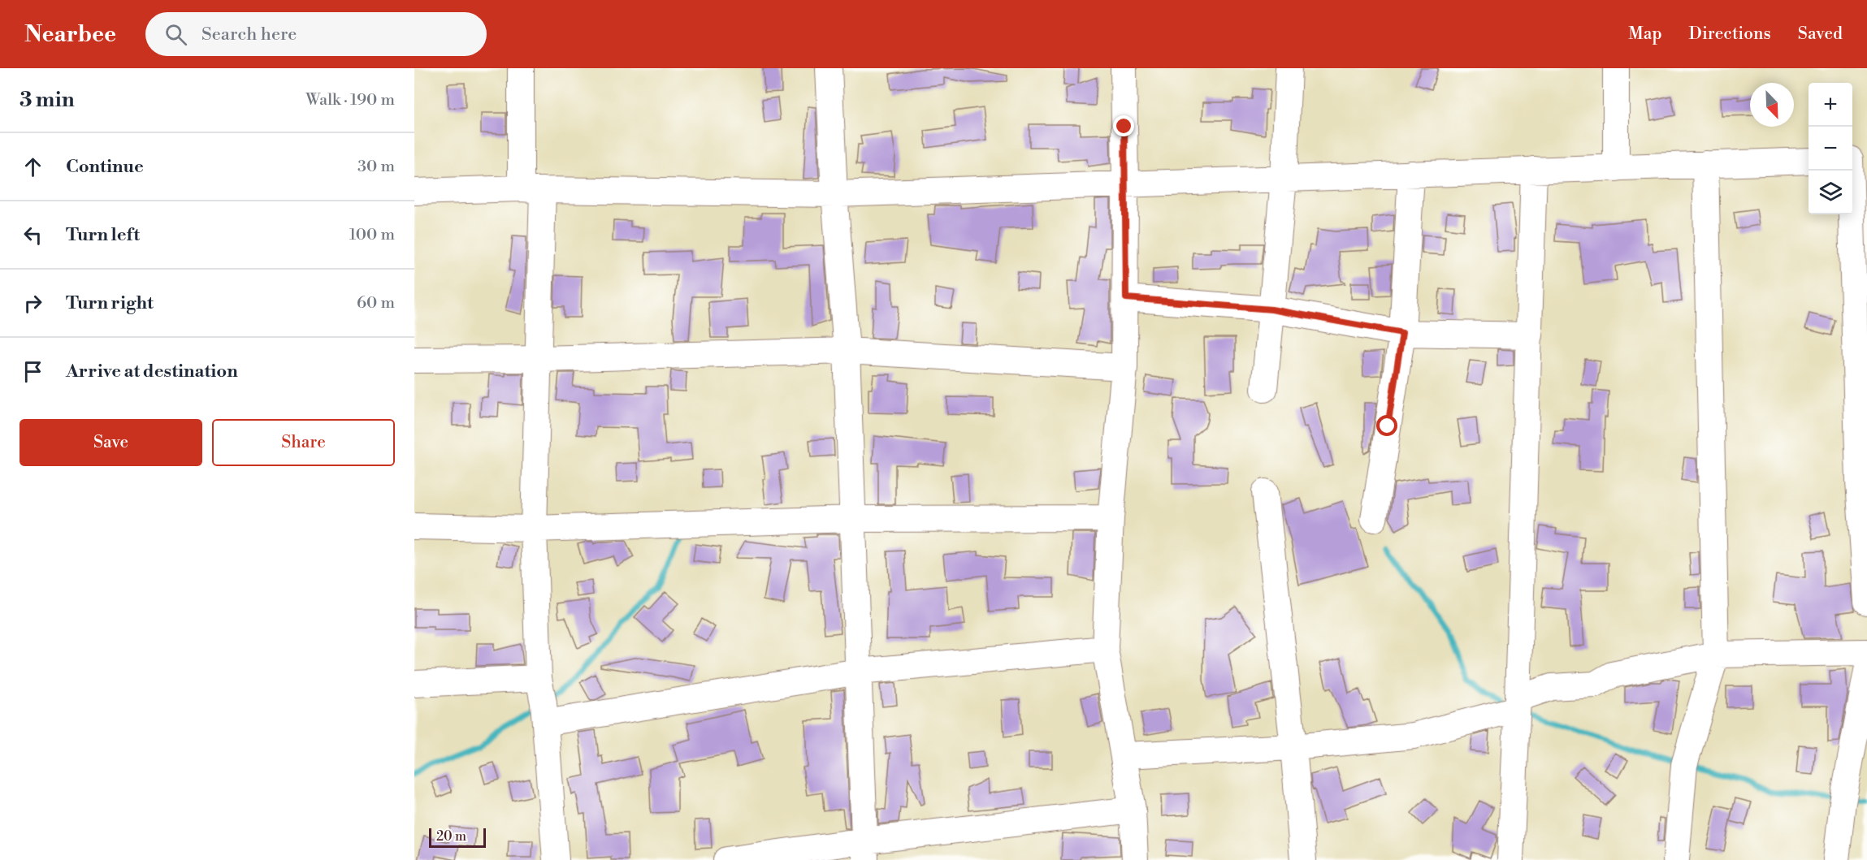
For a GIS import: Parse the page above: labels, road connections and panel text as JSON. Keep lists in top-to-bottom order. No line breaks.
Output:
{"scale_bar":"20 m","north":"bottom right","page":{"header":"Nearbee","search":"Search here","nav":["Map","Directions","Saved"],"heading":["3 min","Walk · 190 m"],"map_buttons":["+","−"],"list":[["Continue","30 m"],["Turn left","100 m"],["Turn right","60 m"],"Arrive at destination"],"buttons":["Save","Share"],"scale":"20 m"}}
